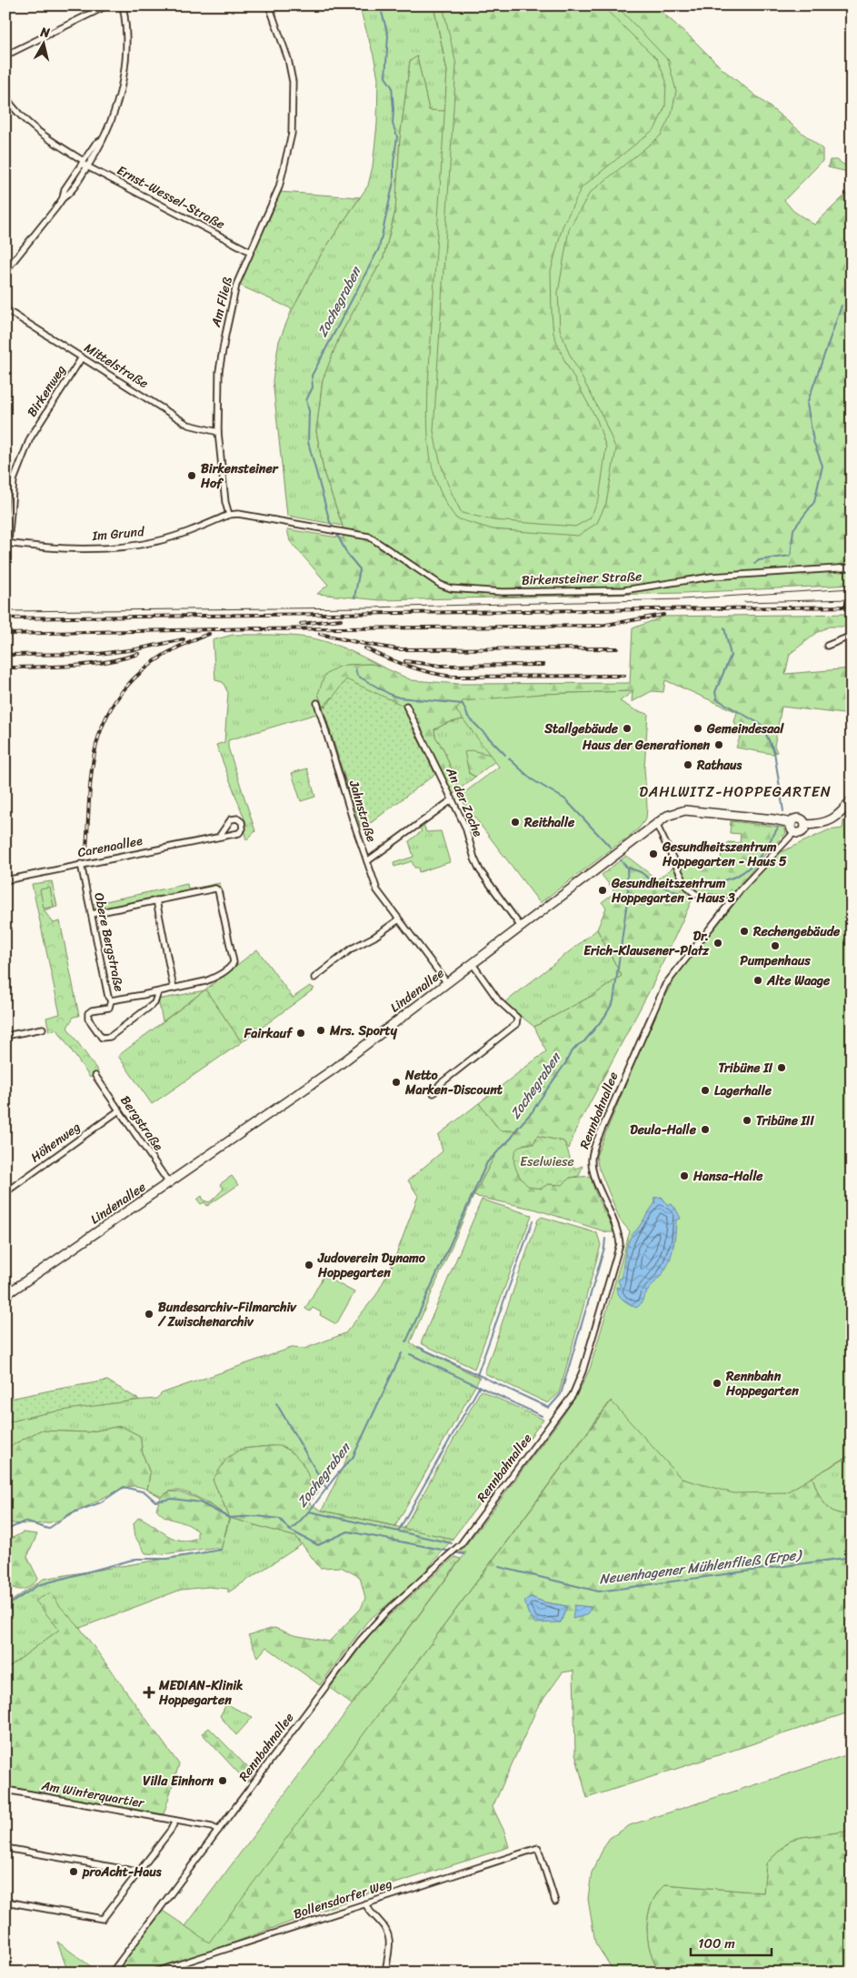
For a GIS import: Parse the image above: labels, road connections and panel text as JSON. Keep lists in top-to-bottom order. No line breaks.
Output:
{"streets":{"street":["Ernst-Wessel-Straße","Am Fließ","Mittelstraße","Birkenweg","Im Grund","Birkensteiner Straße","An der Zoche","Jahnstraße","Carenaallee","Obere Bergstraße","Lindenallee","Rennbahnallee","Bergstraße","Höhenweg","Am Winterquartier","Bollensdorfer Weg"]},"crossings":[["Ernst-Wessel-Straße","Am Fließ"],["Am Fließ","Mittelstraße"],["Am Fließ","Im Grund"],["Am Fließ","Birkensteiner Straße"],["Mittelstraße","Birkenweg"],["Birkenweg","Im Grund"],["Im Grund","Birkensteiner Straße"],["An der Zoche","Lindenallee"],["Jahnstraße","Lindenallee"],["Carenaallee","Obere Bergstraße"],["Lindenallee","Rennbahnallee"],["Lindenallee","Bergstraße"],["Rennbahnallee","Am Winterquartier"],["Bergstraße","Höhenweg"]],"districts":["DAHLWITZ-HOPPEGARTEN"],"water":["Zochegraben","Neuenhagener Mühlenfließ (Erpe)"],"parks":["Eselwiese"],"places":{"other":["Birkensteiner Hof","Stallgebäude","Gemeindesaal","Haus der Generationen","Rathaus","Reithalle","Gesundheitszentrum Hoppegarten - Haus 5","Gesundheitszentrum Hoppegarten - Haus 3","Rechengebäude","Dr. Erich-Klausener-Platz","Pumpenhaus","Alte Waage","Mrs. Sporty","Fairkauf","Tribüne II","Netto Marken-Discount","Lagerhalle","Tribüne III","Deula-Halle","Hansa-Halle","Judoverein Dynamo Hoppegarten","Bundesarchiv-Filmarchiv / Zwischenarchiv","Rennbahn Hoppegarten","Villa Einhorn","proAcht-Haus"],"health":["MEDIAN-Klinik Hoppegarten"]},"scale_bar":"100 m","north":"top"}
